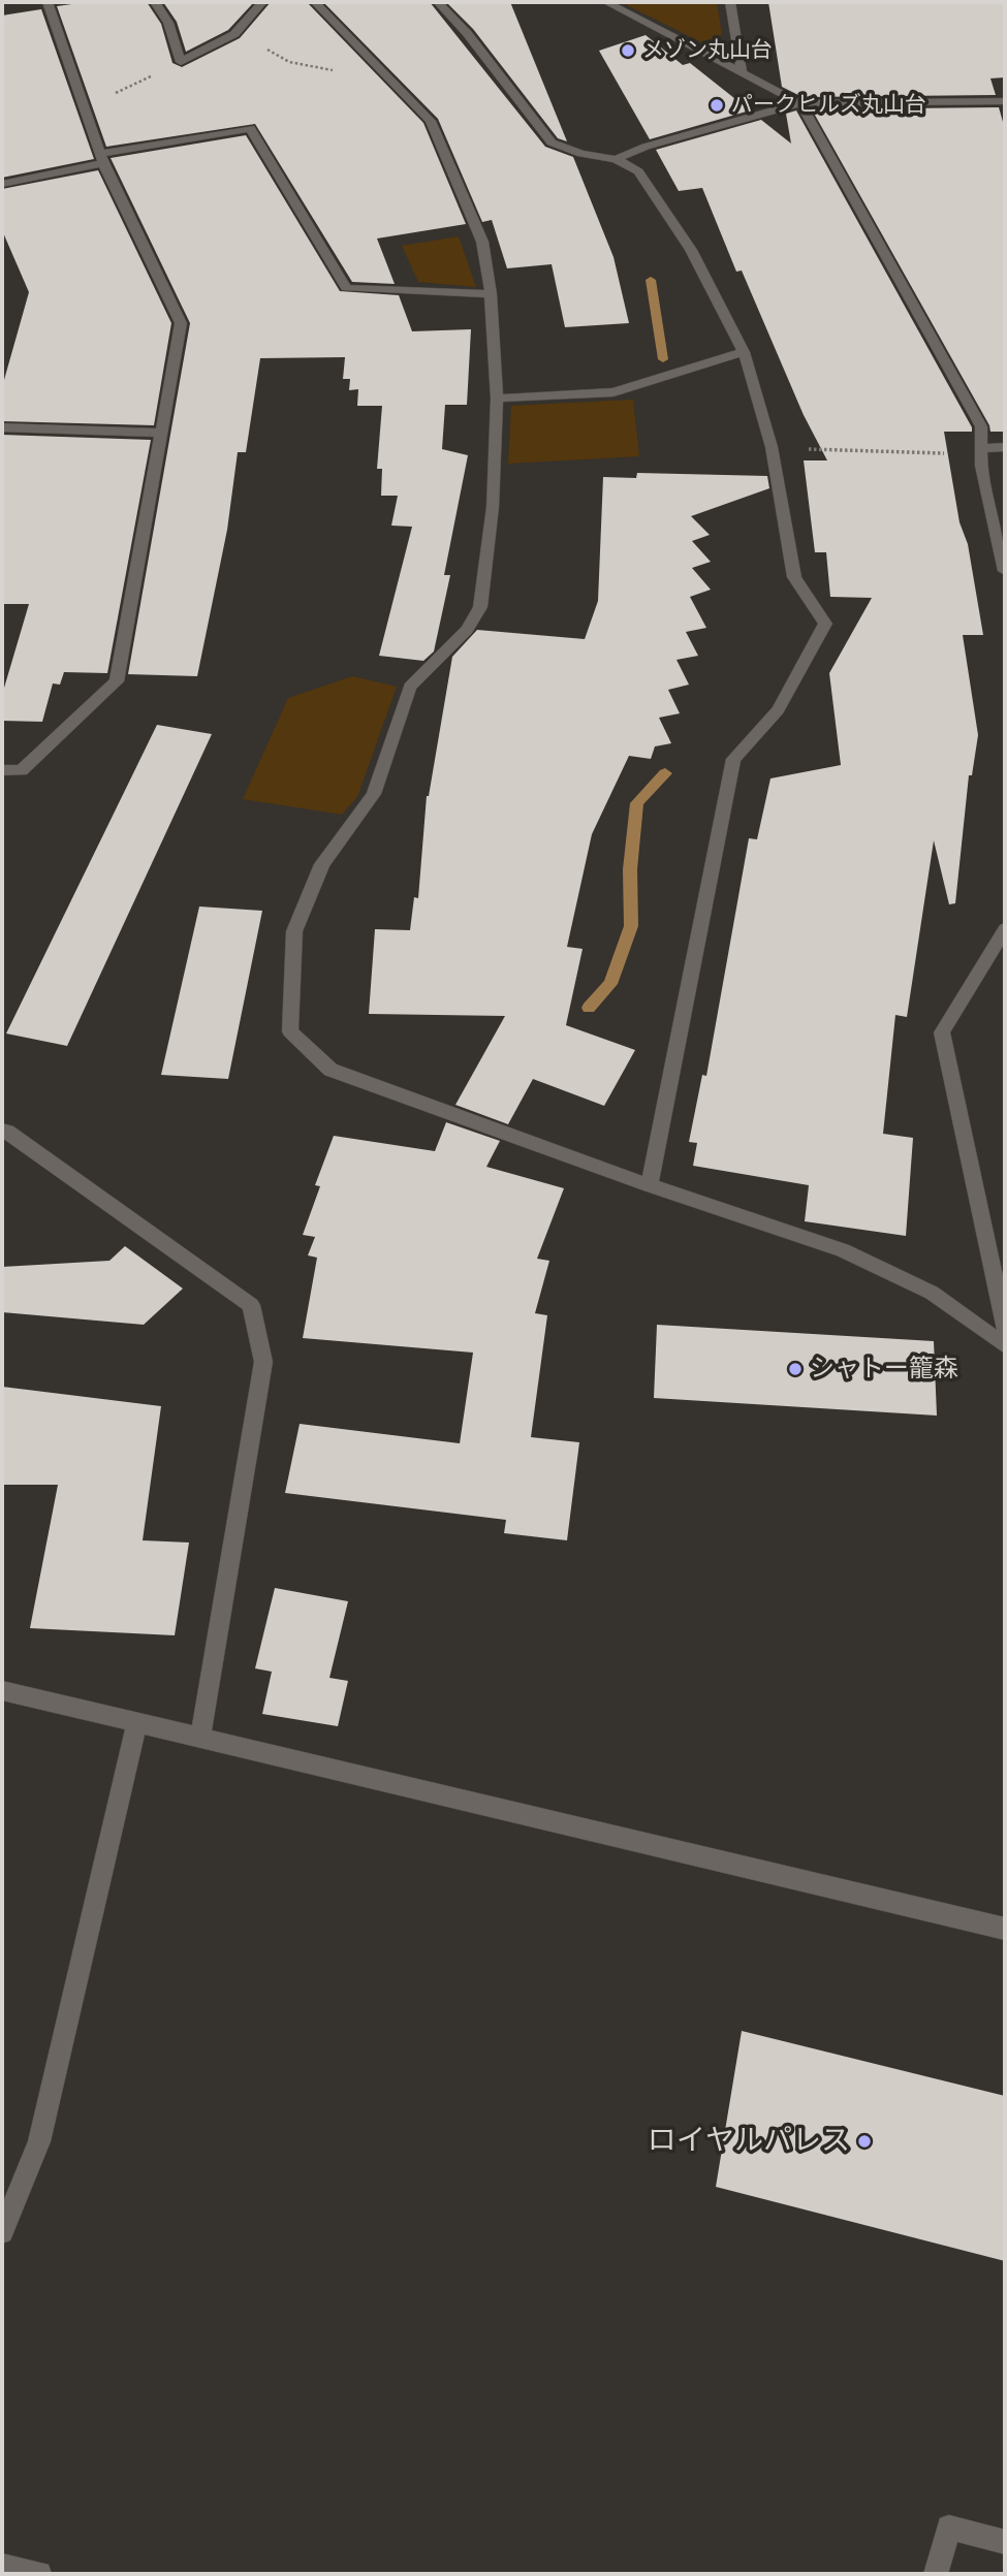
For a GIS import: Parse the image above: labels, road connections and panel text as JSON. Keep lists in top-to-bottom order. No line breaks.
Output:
{"places":["メゾン丸山台","パークヒルズ丸山台","シャトー籠森","ロイヤルパレス"]}
